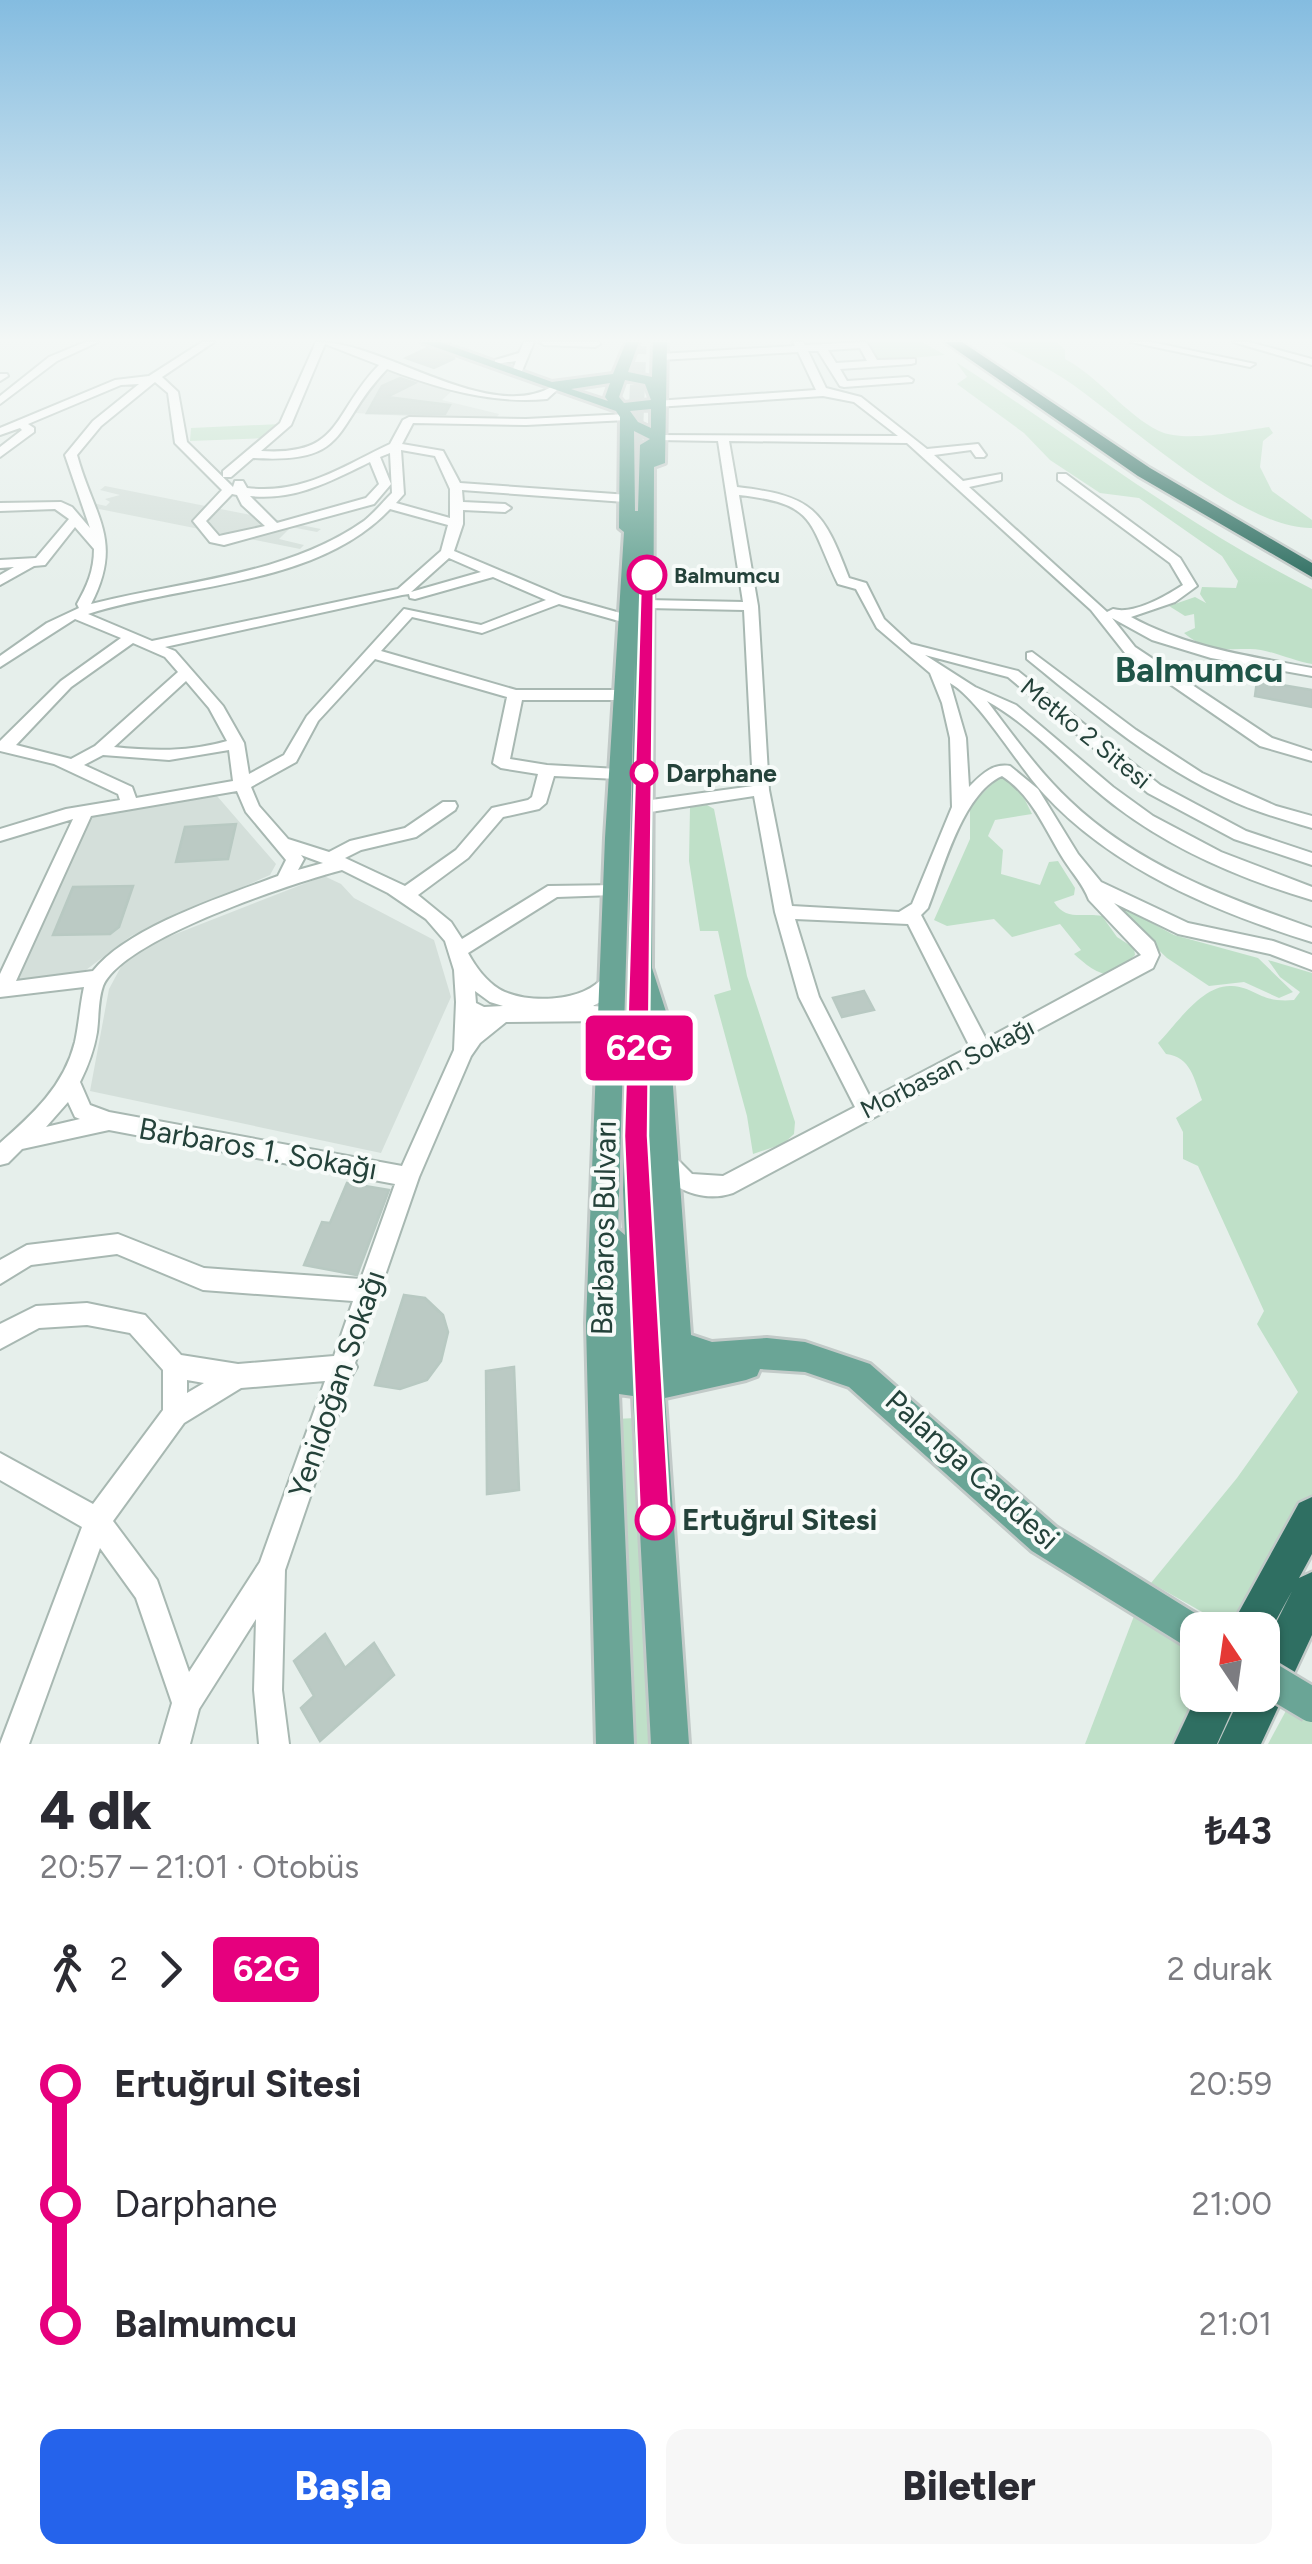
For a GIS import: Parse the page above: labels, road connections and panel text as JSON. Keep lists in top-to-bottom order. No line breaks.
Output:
{"streets":{"main road":["Barbaros Bulvarı","Palanga Caddesi"],"street":["Metko 2 Sitesi","Morbasan Sokağı","Barbaros 1. Sokağı","Yenidoğan Sokağı"]},"crossings":[["Barbaros 1. Sokağı","Yenidoğan Sokağı"]],"districts":["Balmumcu"],"places":["Balmumcu","Darphane","Ertuğrul Sitesi"],"lines":["bus line 62G"],"north":"top","page":{"on_map":"62G","heading":["4 dk","20:57 – 21:01 · Otobüs","₺43"],"legs":["2","62G","2 durak"],"list":[{"name":"Ertuğrul Sitesi","value":"20:59"},{"name":"Darphane","value":"21:00"},{"name":"Balmumcu","value":"21:01"}],"buttons":["Başla","Biletler"]}}
